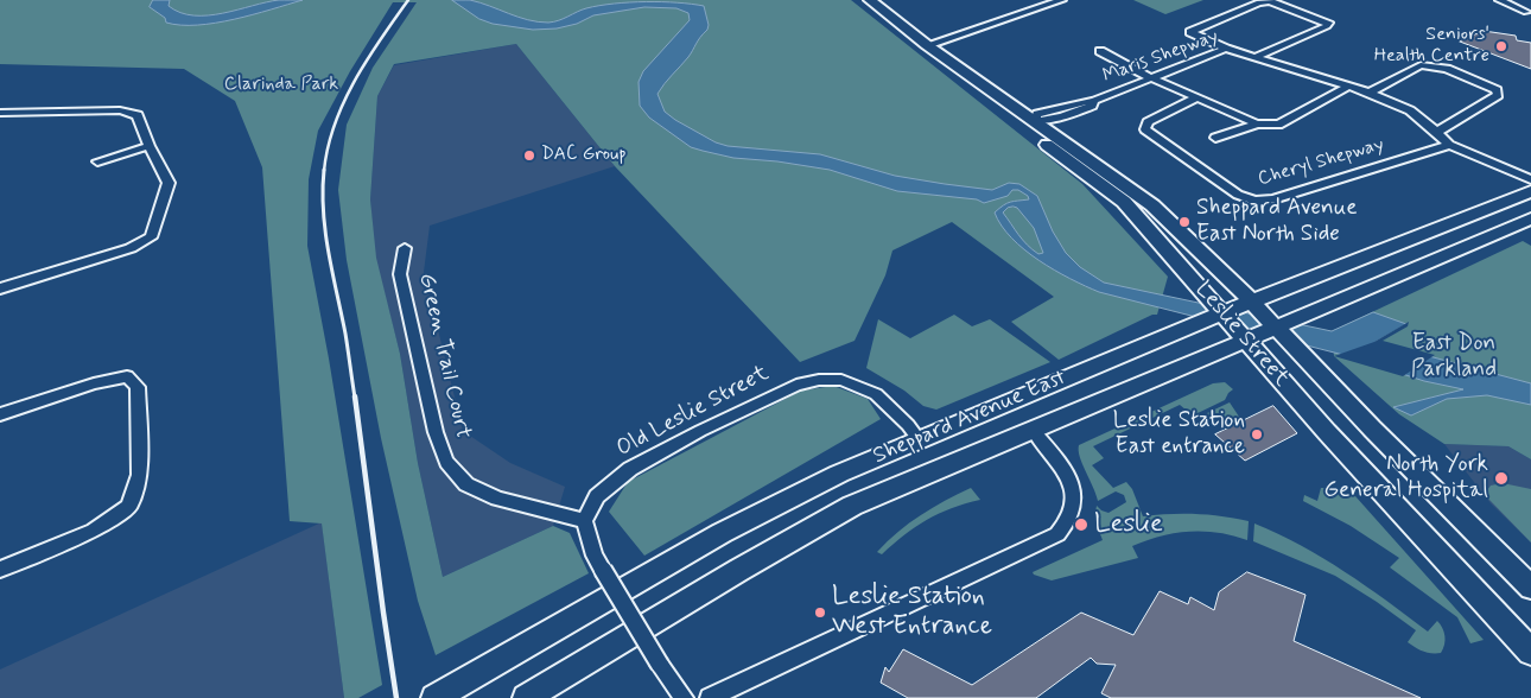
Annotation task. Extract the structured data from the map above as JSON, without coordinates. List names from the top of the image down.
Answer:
{
  "streets": {
    "main road": ["Leslie Street", "Sheppard Avenue East"],
    "street": [
      "Maris Shepway",
      "Cheryl Shepway",
      "Green Trail Court",
      "Old Leslie Street"
    ]
  },
  "crossings": [
    ["Maris Shepway", "Cheryl Shepway"],
    ["Maris Shepway", "Leslie Street"],
    ["Leslie Street", "Sheppard Avenue East"],
    ["Green Trail Court", "Old Leslie Street"],
    ["Old Leslie Street", "Sheppard Avenue East"]
  ],
  "parks": ["Clarinda Park", "East Don Parkland"],
  "places": [
    "Seniors' Health Centre",
    "DAC Group",
    "Sheppard Avenue East North Side",
    "Leslie Station East entrance",
    "North York General Hospital",
    "Leslie",
    "Leslie Station West Entrance"
  ]
}
